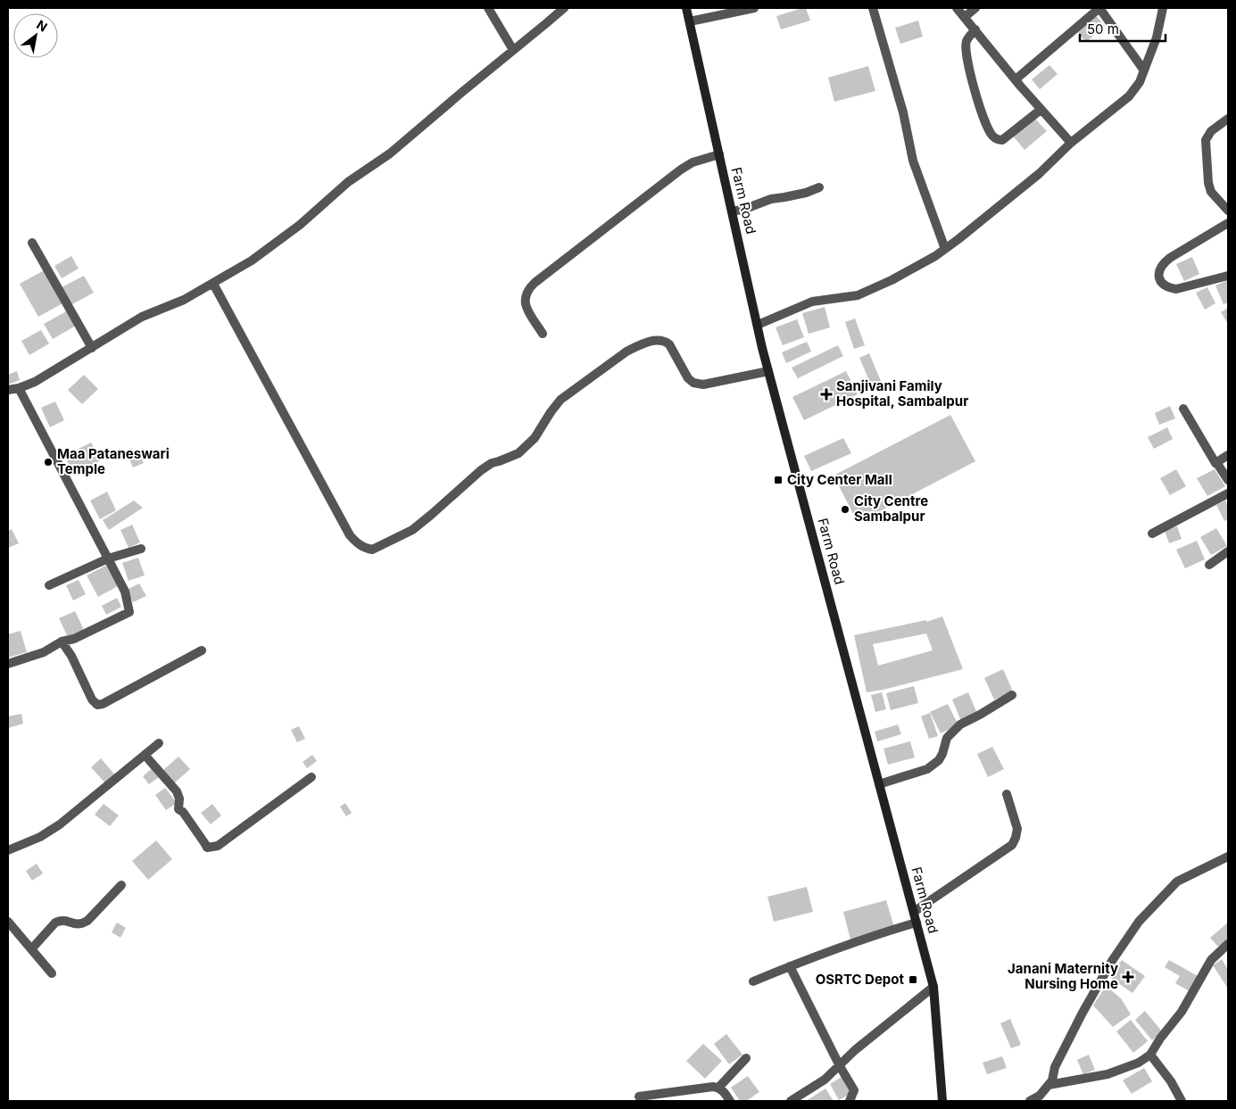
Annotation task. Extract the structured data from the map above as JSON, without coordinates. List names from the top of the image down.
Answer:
{
  "streets": {
    "main road": ["Farm Road"]
  },
  "places": {
    "health": ["Sanjivani Family Hospital, Sambalpur", "Janani Maternity Nursing Home"],
    "other": ["Maa Pataneswari Temple", "City Centre Sambalpur"],
    "transit": ["City Center Mall", "OSRTC Depot"]
  },
  "scale_bar": "50 m",
  "north": "top right"
}
